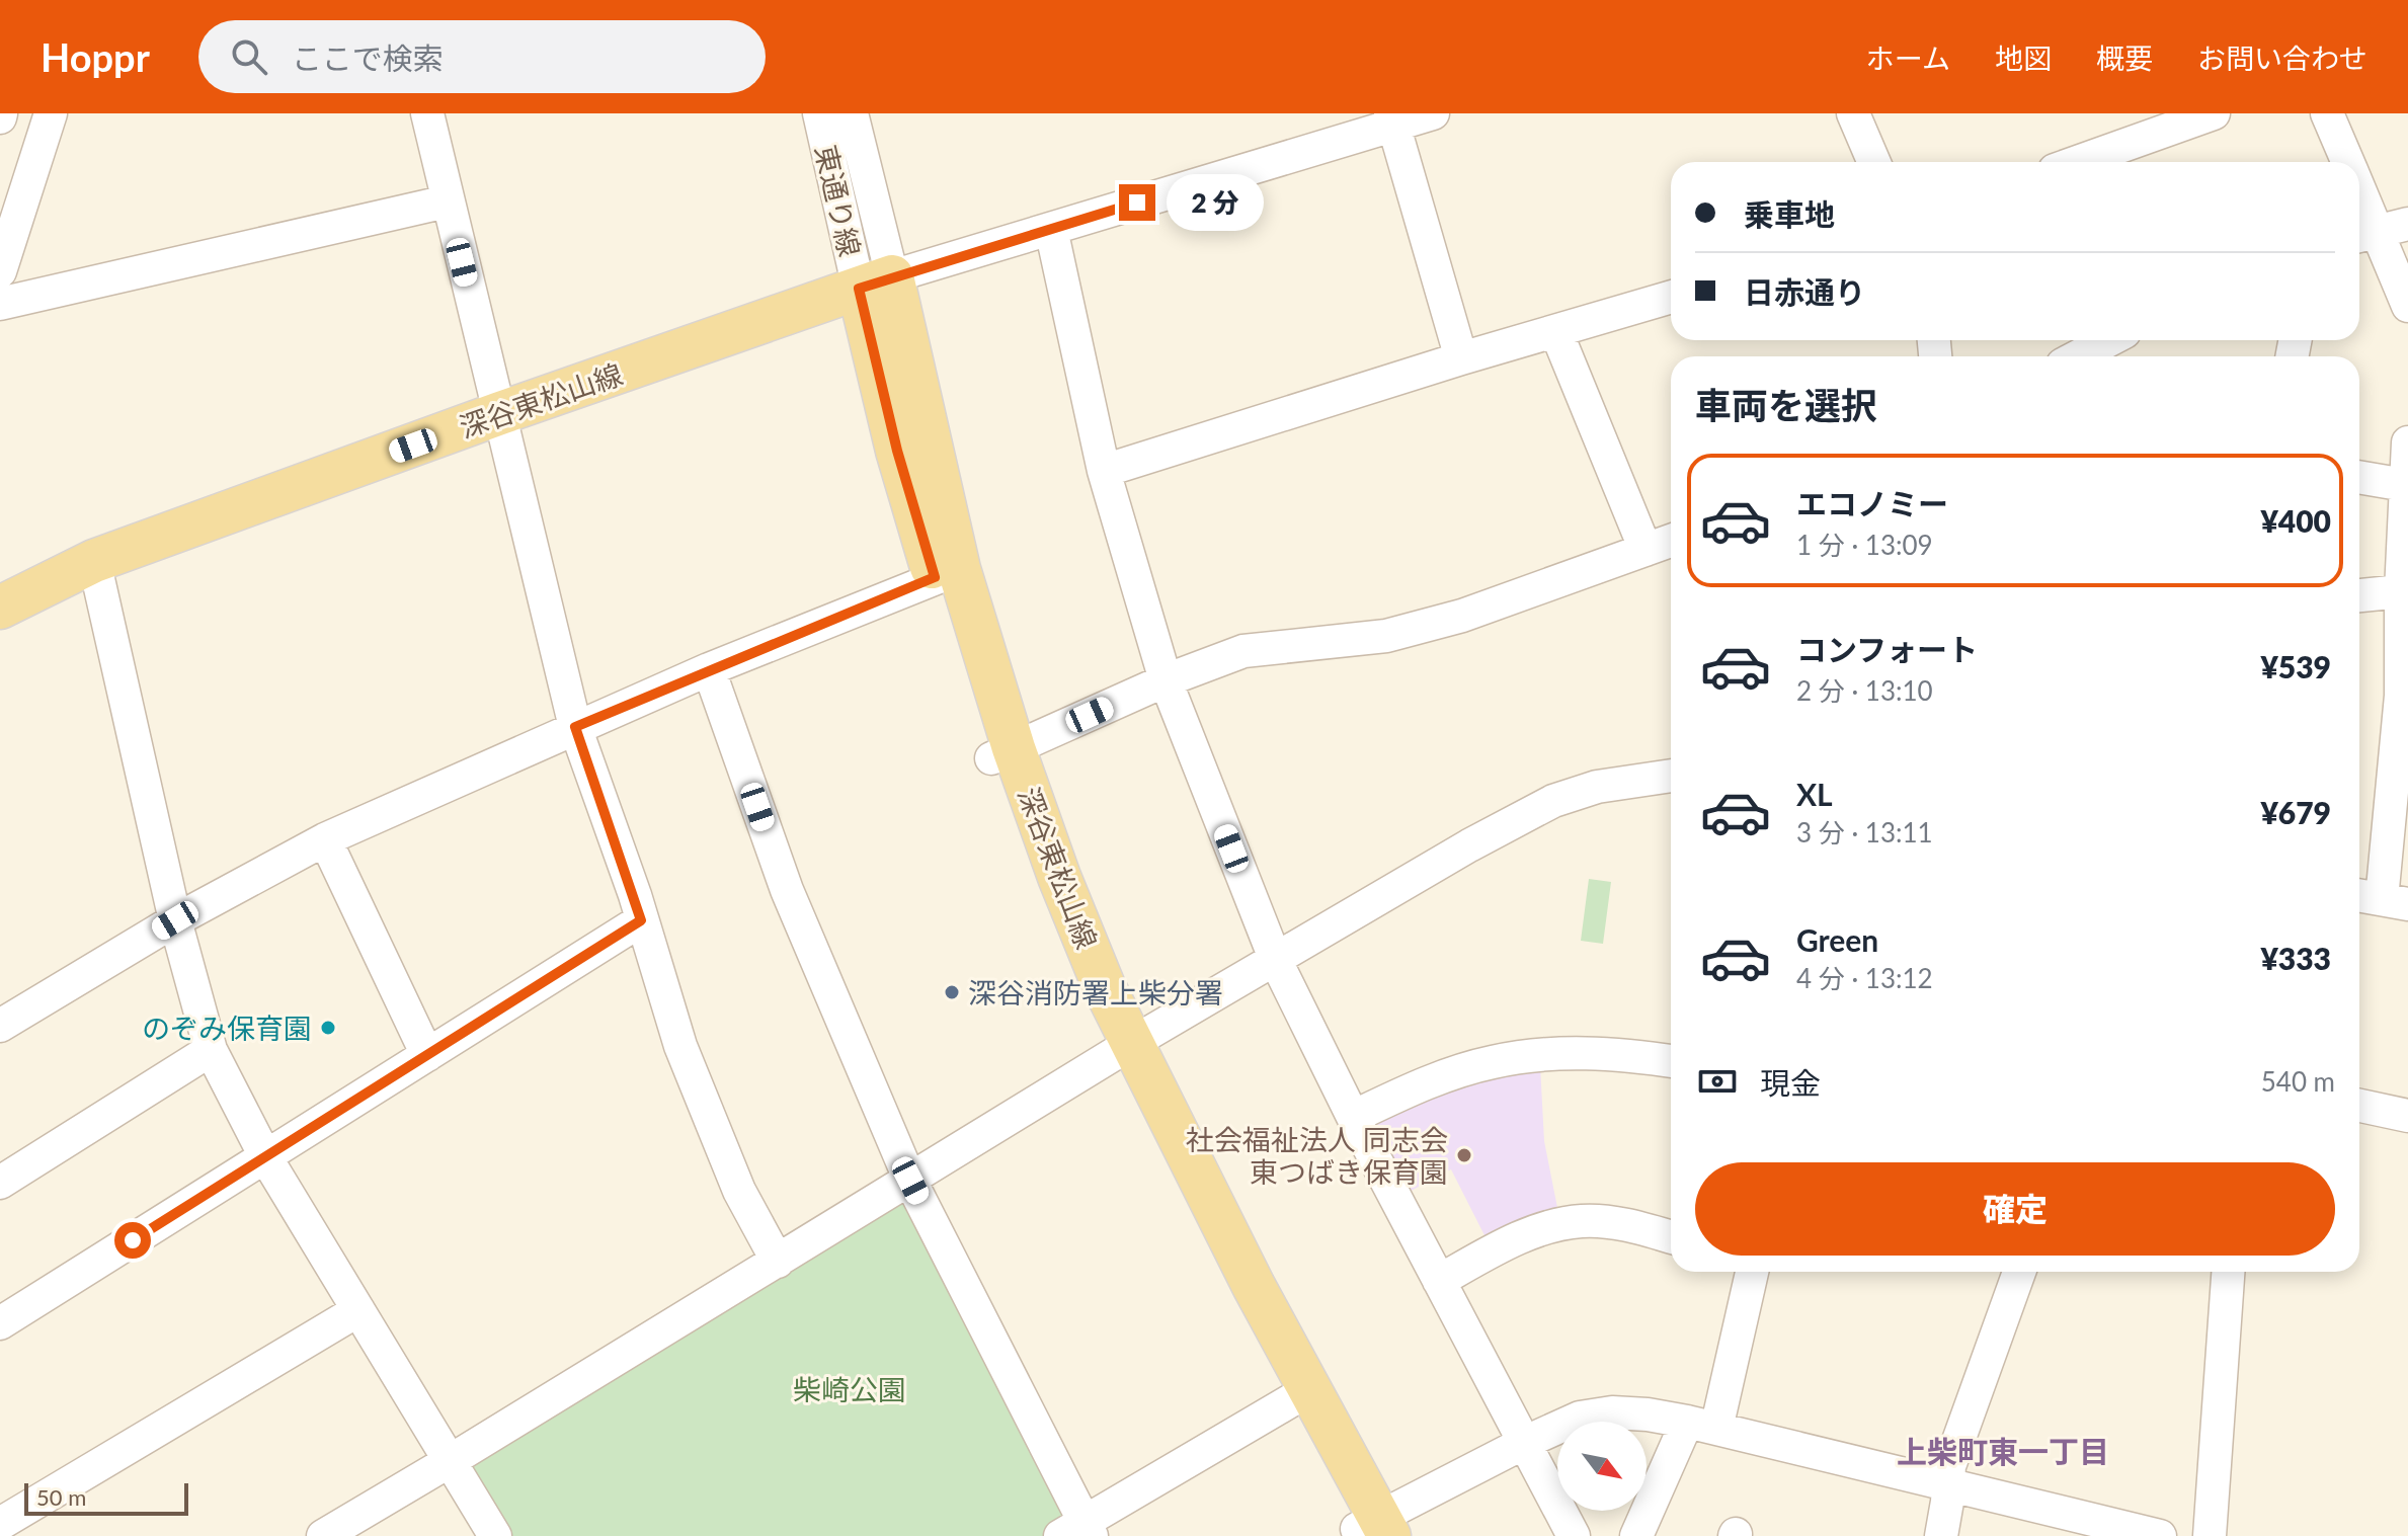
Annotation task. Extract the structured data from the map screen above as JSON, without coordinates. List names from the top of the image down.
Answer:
{
  "streets": {
    "main road": ["深谷東松山線"],
    "street": ["東通り線"]
  },
  "crossings": [
    ["東通り線", "深谷東松山線"]
  ],
  "districts": ["上柴町東一丁目"],
  "parks": ["柴崎公園"],
  "places": ["深谷消防署上柴分署", "のぞみ保育園", "社会福祉法人 同志会 東つばき保育園"],
  "scale_bar": "50 m",
  "north": "bottom right",
  "page": {
    "header": "Hoppr",
    "search": "ここで検索",
    "nav": [
      "ホーム",
      "地図",
      "概要",
      "お問い合わせ"
    ],
    "banner": ["乗車地", "日赤通り"],
    "bubble": "2 分",
    "heading": "車両を選択",
    "list": [
      {
        "name": "エコノミー",
        "note": "1 分 · 13:09",
        "value": "¥400"
      },
      {
        "name": "コンフォート",
        "note": "2 分 · 13:10",
        "value": "¥539"
      },
      {
        "name": "XL",
        "note": "3 分 · 13:11",
        "value": "¥679"
      },
      {
        "name": "Green",
        "note": "4 分 · 13:12",
        "value": "¥333"
      }
    ],
    "pay": ["現金", "540 m"],
    "buttons": "確定",
    "scale": "50 m"
  }
}
